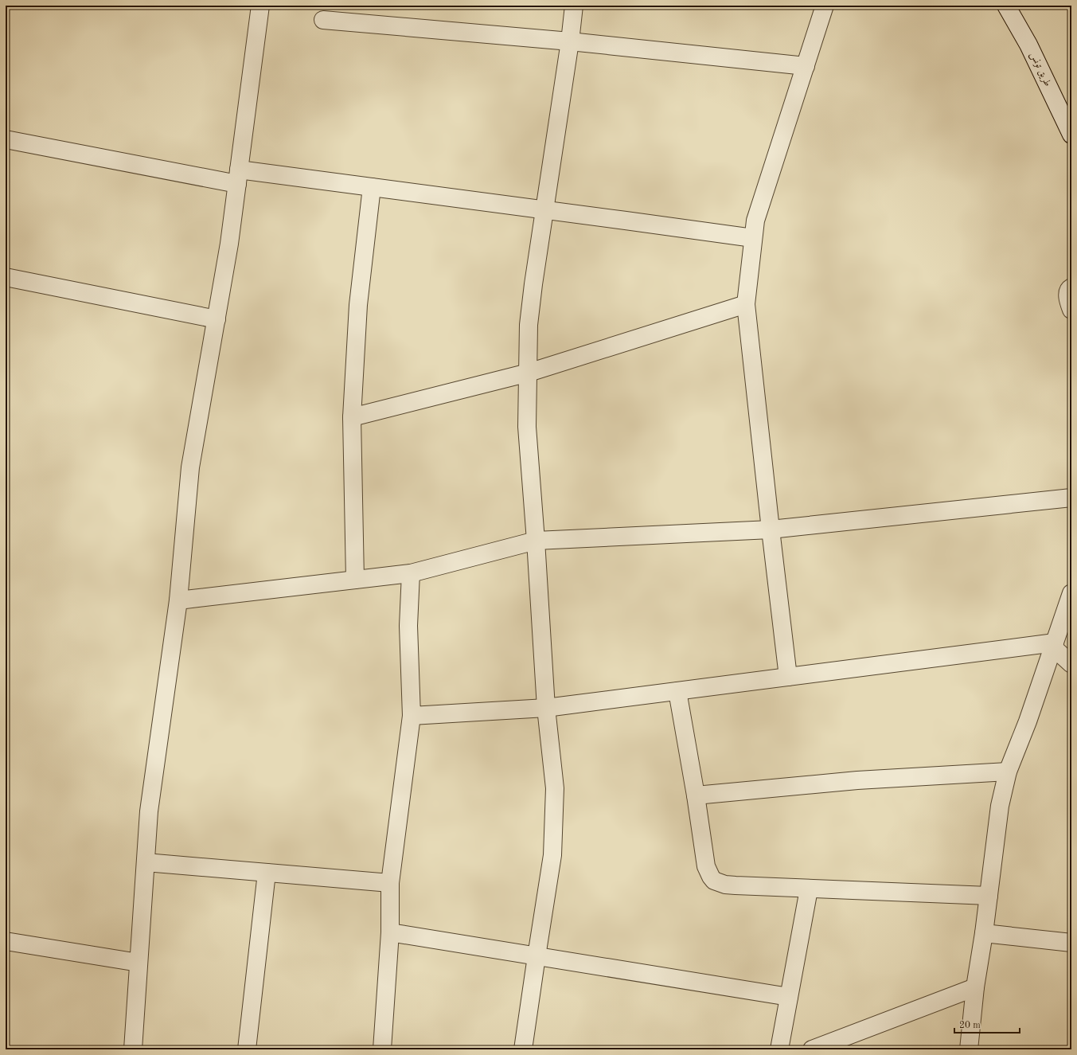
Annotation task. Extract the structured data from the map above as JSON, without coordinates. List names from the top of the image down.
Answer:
{
  "streets": {
    "street": ["طريق تونس"]
  },
  "scale_bar": "20 m"
}
